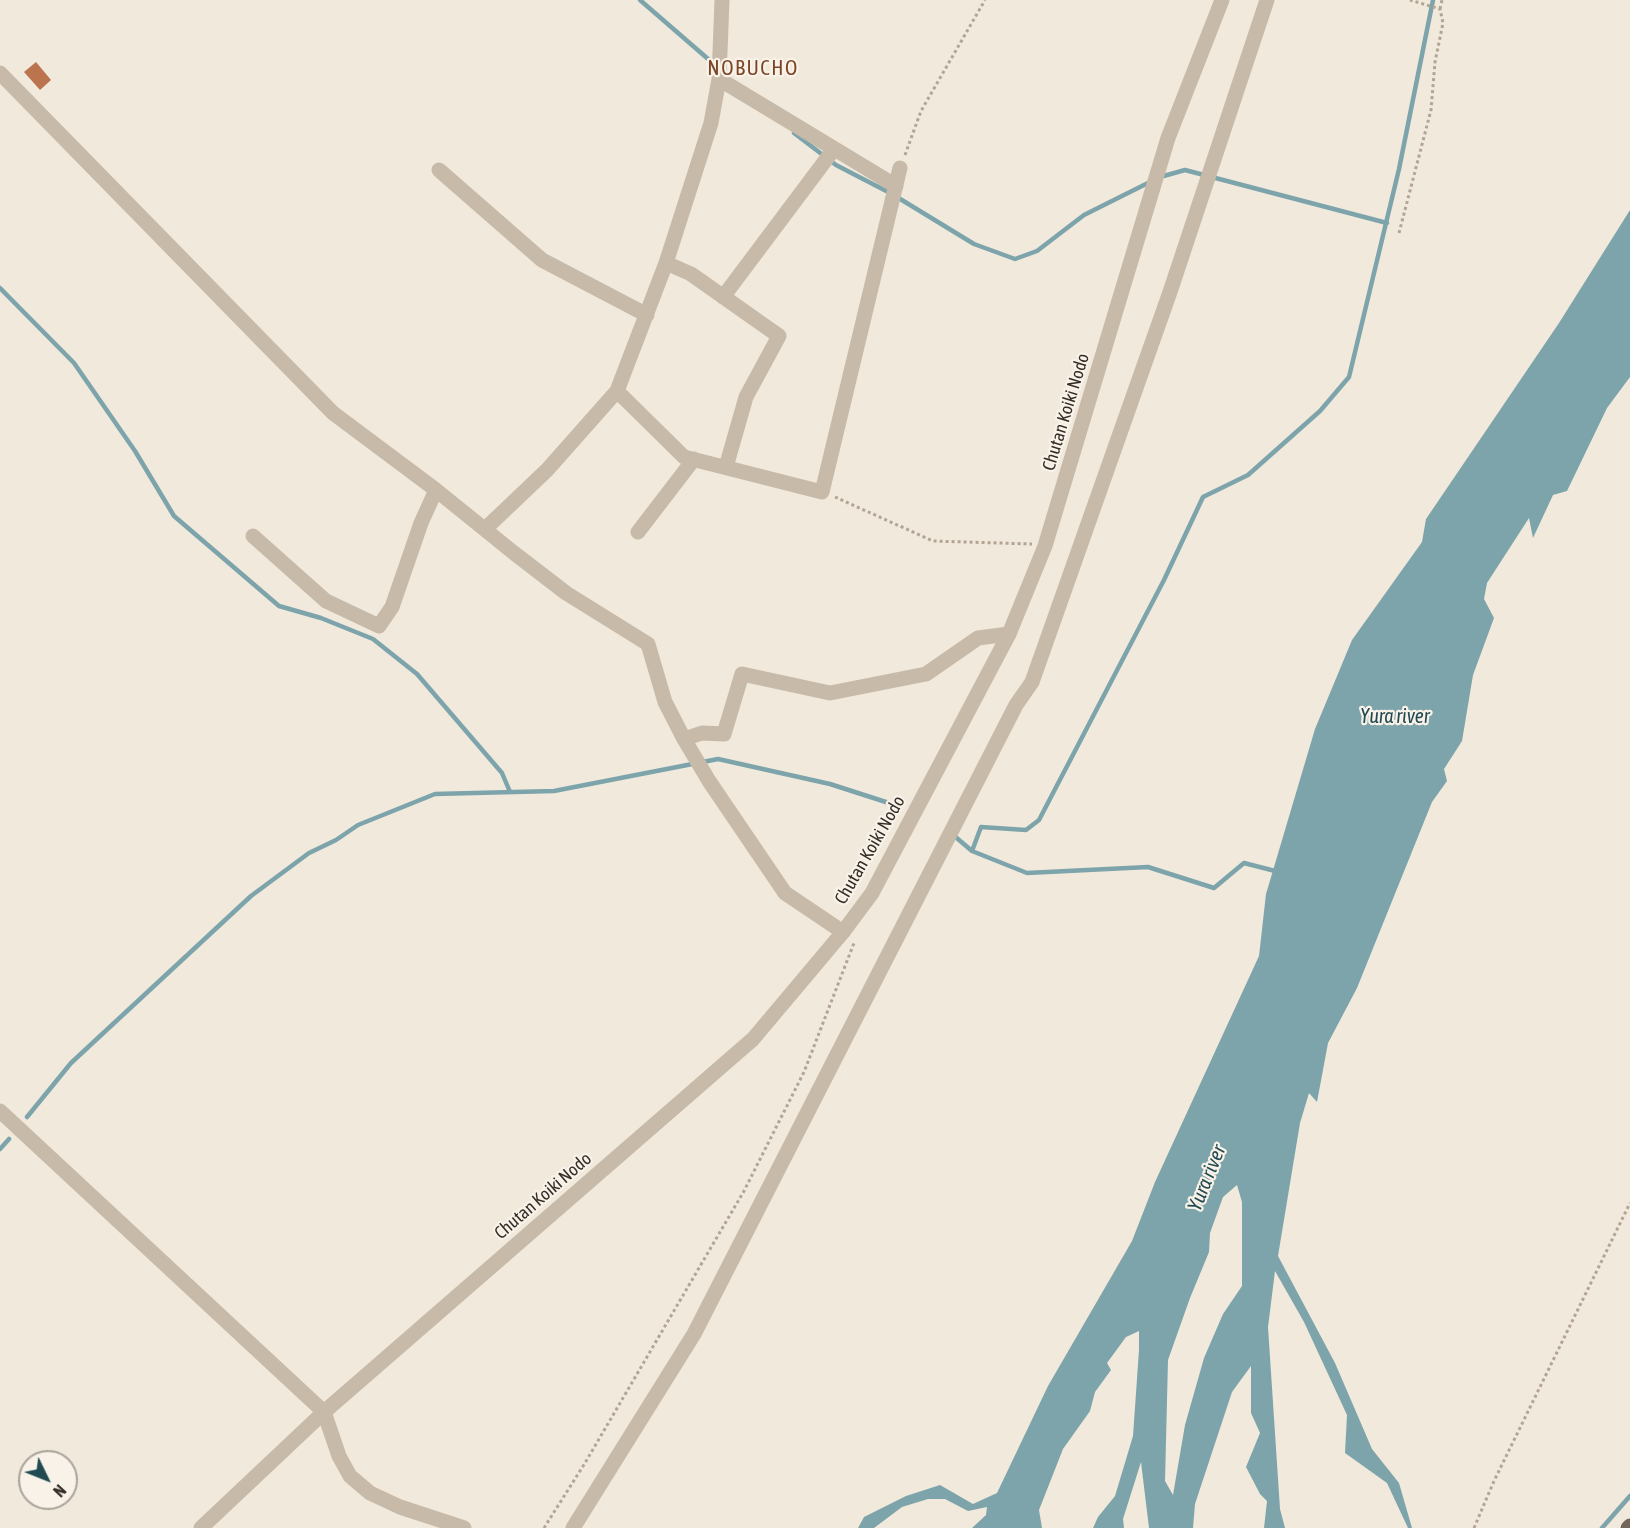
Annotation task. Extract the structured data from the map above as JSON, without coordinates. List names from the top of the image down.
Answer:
{
  "streets": {
    "street": ["Chutan Koiki Nodo"]
  },
  "districts": ["NOBUCHO"],
  "water": ["Yura river"],
  "north": "bottom right"
}
